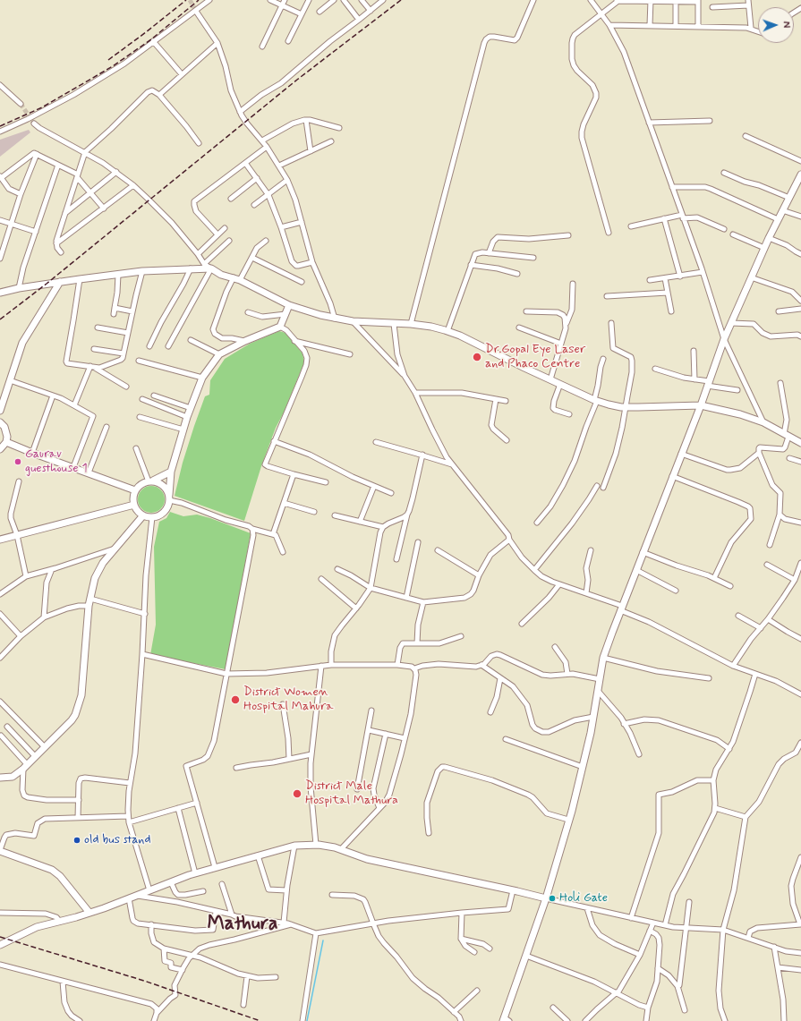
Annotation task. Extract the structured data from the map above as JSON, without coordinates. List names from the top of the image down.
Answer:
{
  "districts": ["Mathura"],
  "places": [
    "Dr.Gopal Eye Laser and Phaco Centre",
    "Gaurav guesthouse 1",
    "District Women Hospital Mahura",
    "District Male Hospital Mathura",
    "old bus stand",
    "Holi Gate"
  ],
  "north": "right"
}
